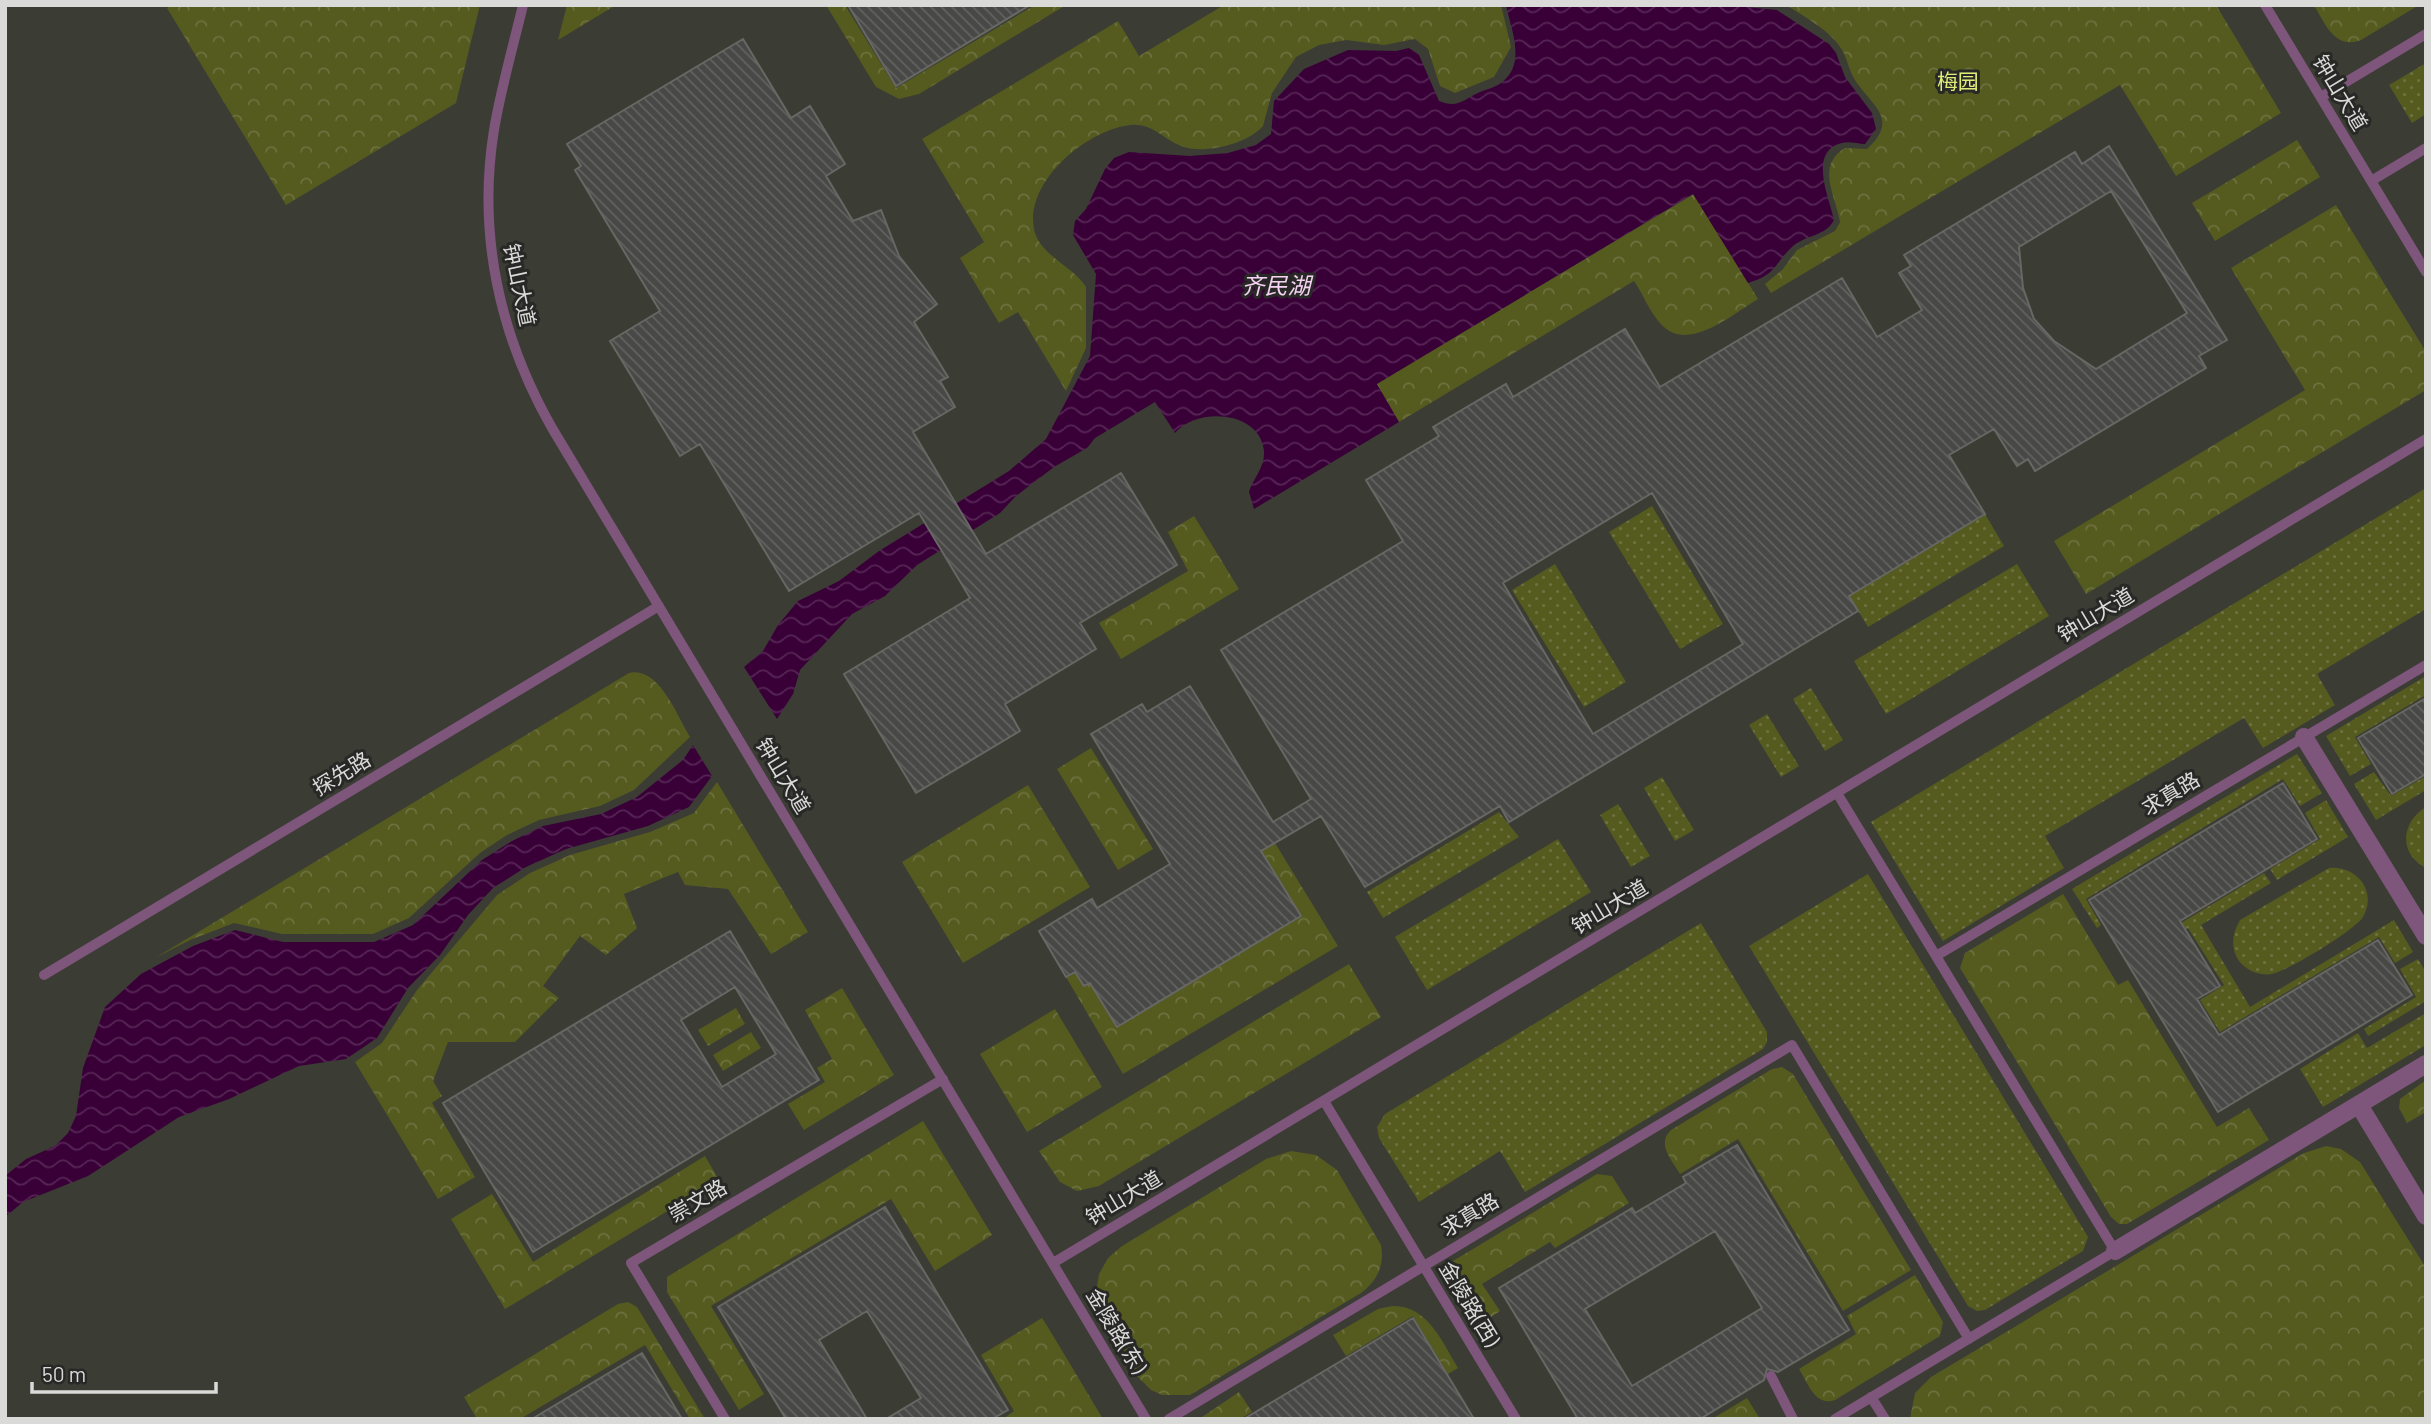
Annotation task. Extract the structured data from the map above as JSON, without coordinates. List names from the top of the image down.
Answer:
{
  "streets": {
    "lane": [
      "钟山大道",
      "探先路",
      "求真路",
      "崇文路",
      "金陵路(西)",
      "金陵路(东)"
    ]
  },
  "crossings": [
    ["钟山大道", "探先路"],
    ["钟山大道", "崇文路"],
    ["钟山大道", "金陵路(西)"],
    ["钟山大道", "金陵路(东)"],
    ["求真路", "金陵路(西)"]
  ],
  "water": ["齐民湖"],
  "parks": ["梅园"],
  "scale_bar": "50 m"
}
